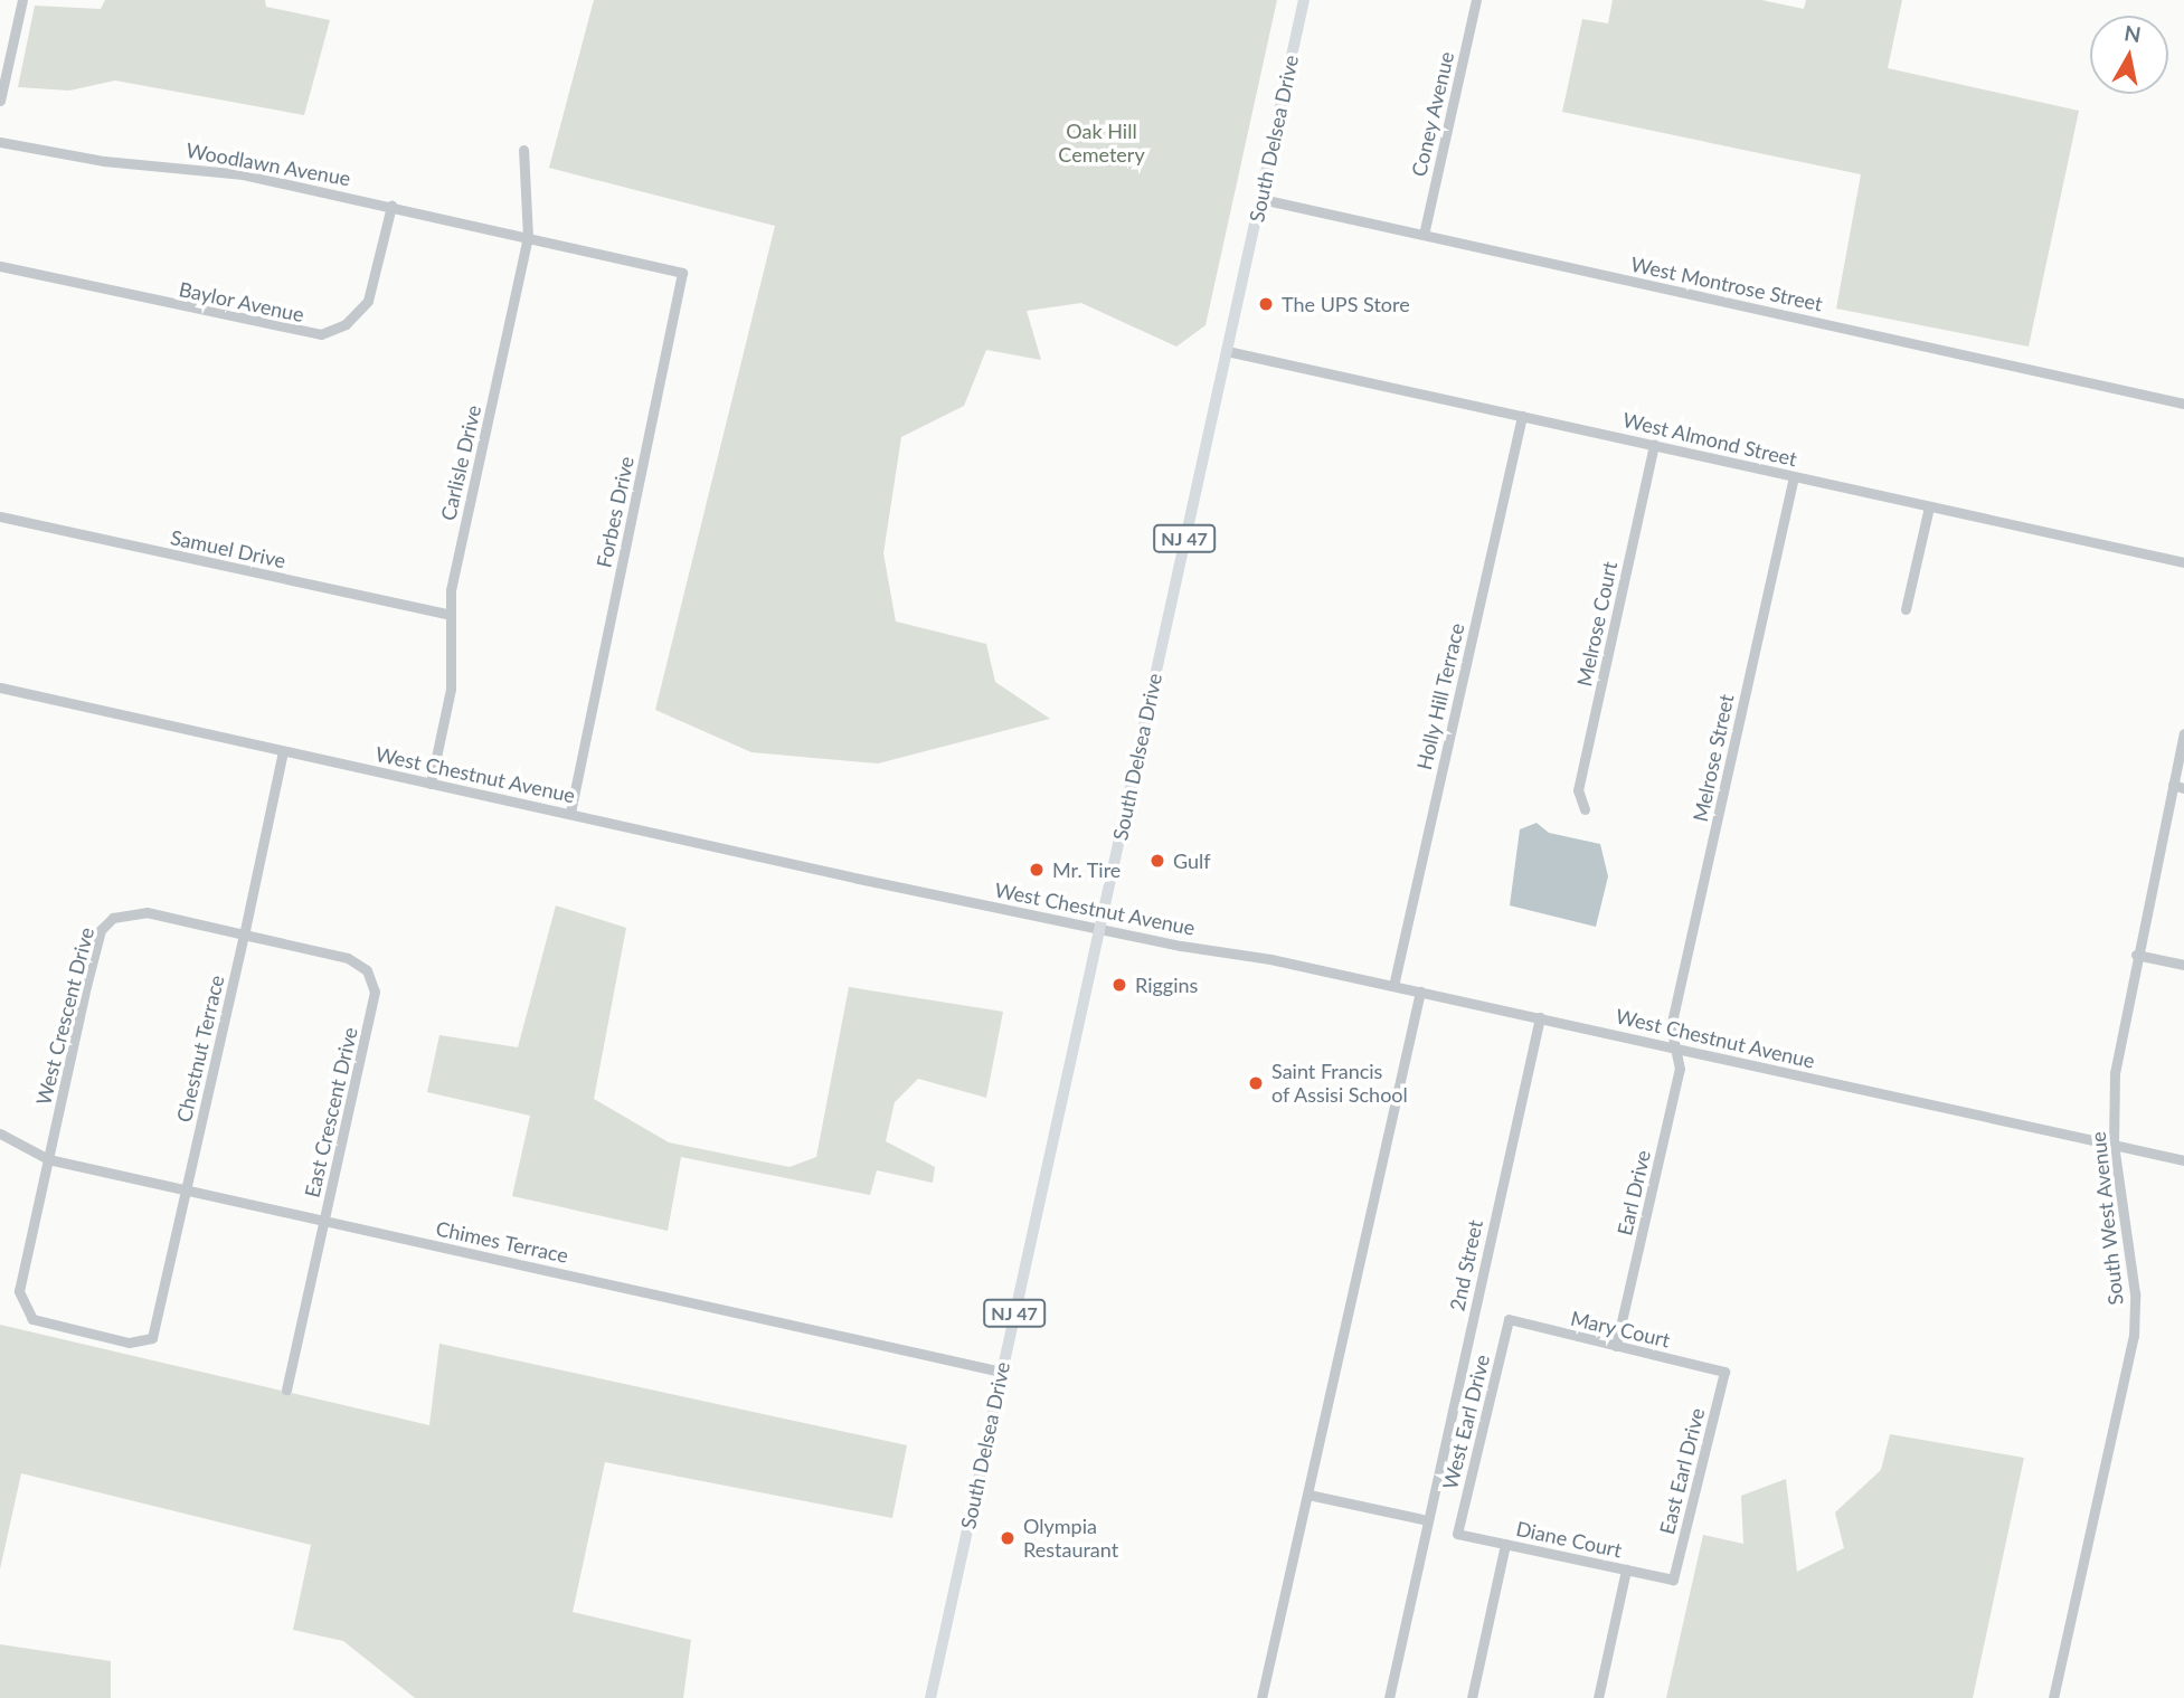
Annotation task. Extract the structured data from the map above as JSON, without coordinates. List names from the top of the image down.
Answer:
{
  "streets": {
    "main road": ["South Delsea Drive", "NJ 47"],
    "street": [
      "Coney Avenue",
      "Woodlawn Avenue",
      "West Montrose Street",
      "Baylor Avenue",
      "West Almond Street",
      "Carlisle Drive",
      "Forbes Drive",
      "Samuel Drive",
      "Melrose Court",
      "Holly Hill Terrace",
      "Melrose Street",
      "West Chestnut Avenue",
      "West Crescent Drive",
      "Chestnut Terrace",
      "East Crescent Drive",
      "Earl Drive",
      "South West Avenue",
      "Chimes Terrace",
      "2nd Street",
      "Mary Court",
      "West Earl Drive",
      "East Earl Drive",
      "Diane Court"
    ]
  },
  "crossings": [
    ["Coney Avenue", "West Montrose Street"],
    ["South Delsea Drive", "West Montrose Street"],
    ["South Delsea Drive", "West Almond Street"],
    ["South Delsea Drive", "West Chestnut Avenue"],
    ["South Delsea Drive", "Chimes Terrace"],
    ["Woodlawn Avenue", "Baylor Avenue"],
    ["Woodlawn Avenue", "Carlisle Drive"],
    ["Woodlawn Avenue", "Forbes Drive"],
    ["West Almond Street", "Melrose Court"],
    ["West Almond Street", "Holly Hill Terrace"],
    ["West Almond Street", "Melrose Street"],
    ["Carlisle Drive", "Samuel Drive"],
    ["Carlisle Drive", "West Chestnut Avenue"],
    ["Forbes Drive", "West Chestnut Avenue"],
    ["Holly Hill Terrace", "West Chestnut Avenue"],
    ["Melrose Street", "West Chestnut Avenue"],
    ["Melrose Street", "Earl Drive"],
    ["West Chestnut Avenue", "Chestnut Terrace"],
    ["West Chestnut Avenue", "Earl Drive"],
    ["West Chestnut Avenue", "South West Avenue"],
    ["West Chestnut Avenue", "2nd Street"],
    ["West Crescent Drive", "Chestnut Terrace"],
    ["West Crescent Drive", "East Crescent Drive"],
    ["West Crescent Drive", "Chimes Terrace"],
    ["Chestnut Terrace", "East Crescent Drive"],
    ["Chestnut Terrace", "Chimes Terrace"],
    ["East Crescent Drive", "Chimes Terrace"],
    ["Earl Drive", "Mary Court"],
    ["Mary Court", "West Earl Drive"],
    ["Mary Court", "East Earl Drive"],
    ["West Earl Drive", "Diane Court"],
    ["East Earl Drive", "Diane Court"]
  ],
  "parks": ["Oak Hill Cemetery"],
  "places": [
    "The UPS Store",
    "Gulf",
    "Mr. Tire",
    "Riggins",
    "Saint Francis of Assisi School",
    "Olympia Restaurant"
  ],
  "north": "top"
}
